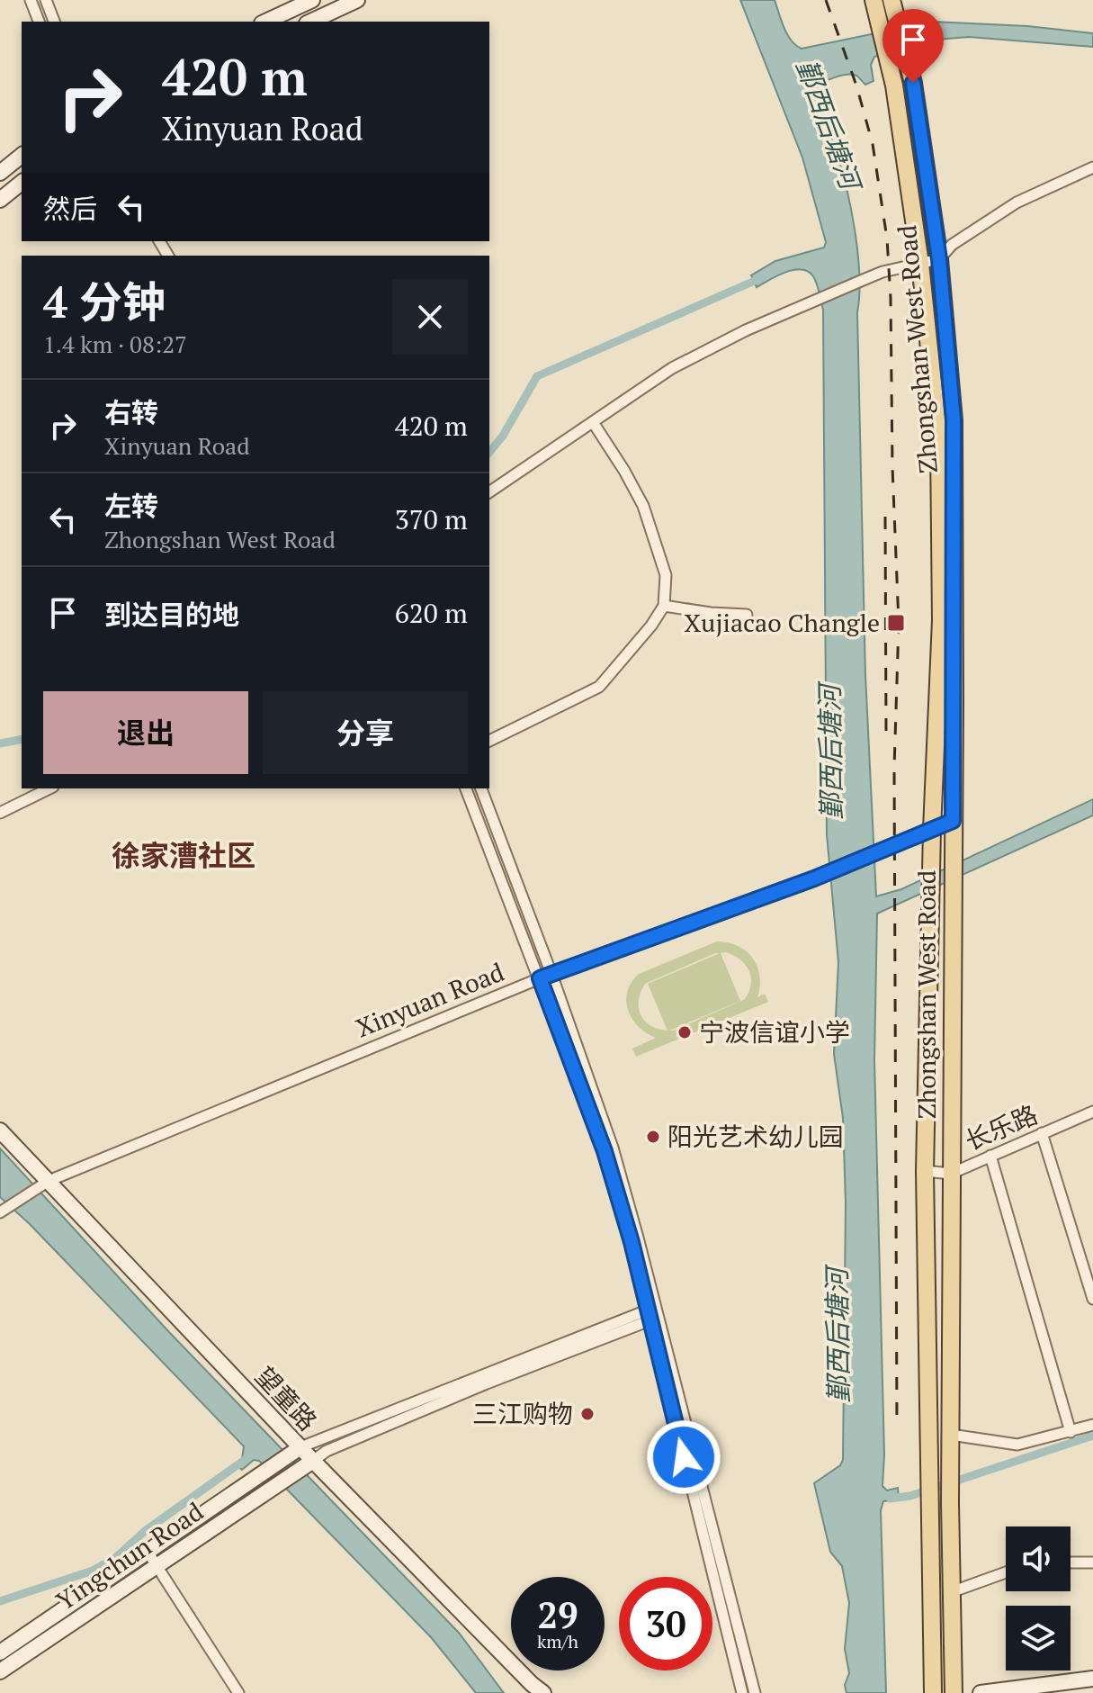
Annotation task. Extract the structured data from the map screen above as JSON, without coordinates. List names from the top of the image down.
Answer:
{
  "streets": {
    "main road": ["Zhongshan West Road", "望童路", "Yingchun Road"],
    "street": ["Xinyuan Road", "长乐路"]
  },
  "crossings": [
    ["Zhongshan West Road", "Xinyuan Road"],
    ["Zhongshan West Road", "长乐路"],
    ["Xinyuan Road", "望童路"],
    ["望童路", "Yingchun Road"]
  ],
  "districts": ["徐家漕社区"],
  "water": ["鄞西后塘河"],
  "places": {
    "transit": ["Xujiacao Changle"],
    "other": ["宁波信谊小学", "阳光艺术幼儿园", "三江购物"]
  },
  "page": {
    "turn": ["420 m", "Xinyuan Road"],
    "then": "然后",
    "heading": ["4 分钟", "1.4 km · 08:27"],
    "list": [
      {
        "name": "右转",
        "note": "Xinyuan Road",
        "value": "420 m"
      },
      {
        "name": "左转",
        "note": "Zhongshan West Road",
        "value": "370 m"
      },
      {
        "name": "到达目的地",
        "value": "620 m"
      }
    ],
    "buttons": ["退出", "分享"],
    "speed": "29 km/h",
    "limit": "30"
  }
}
